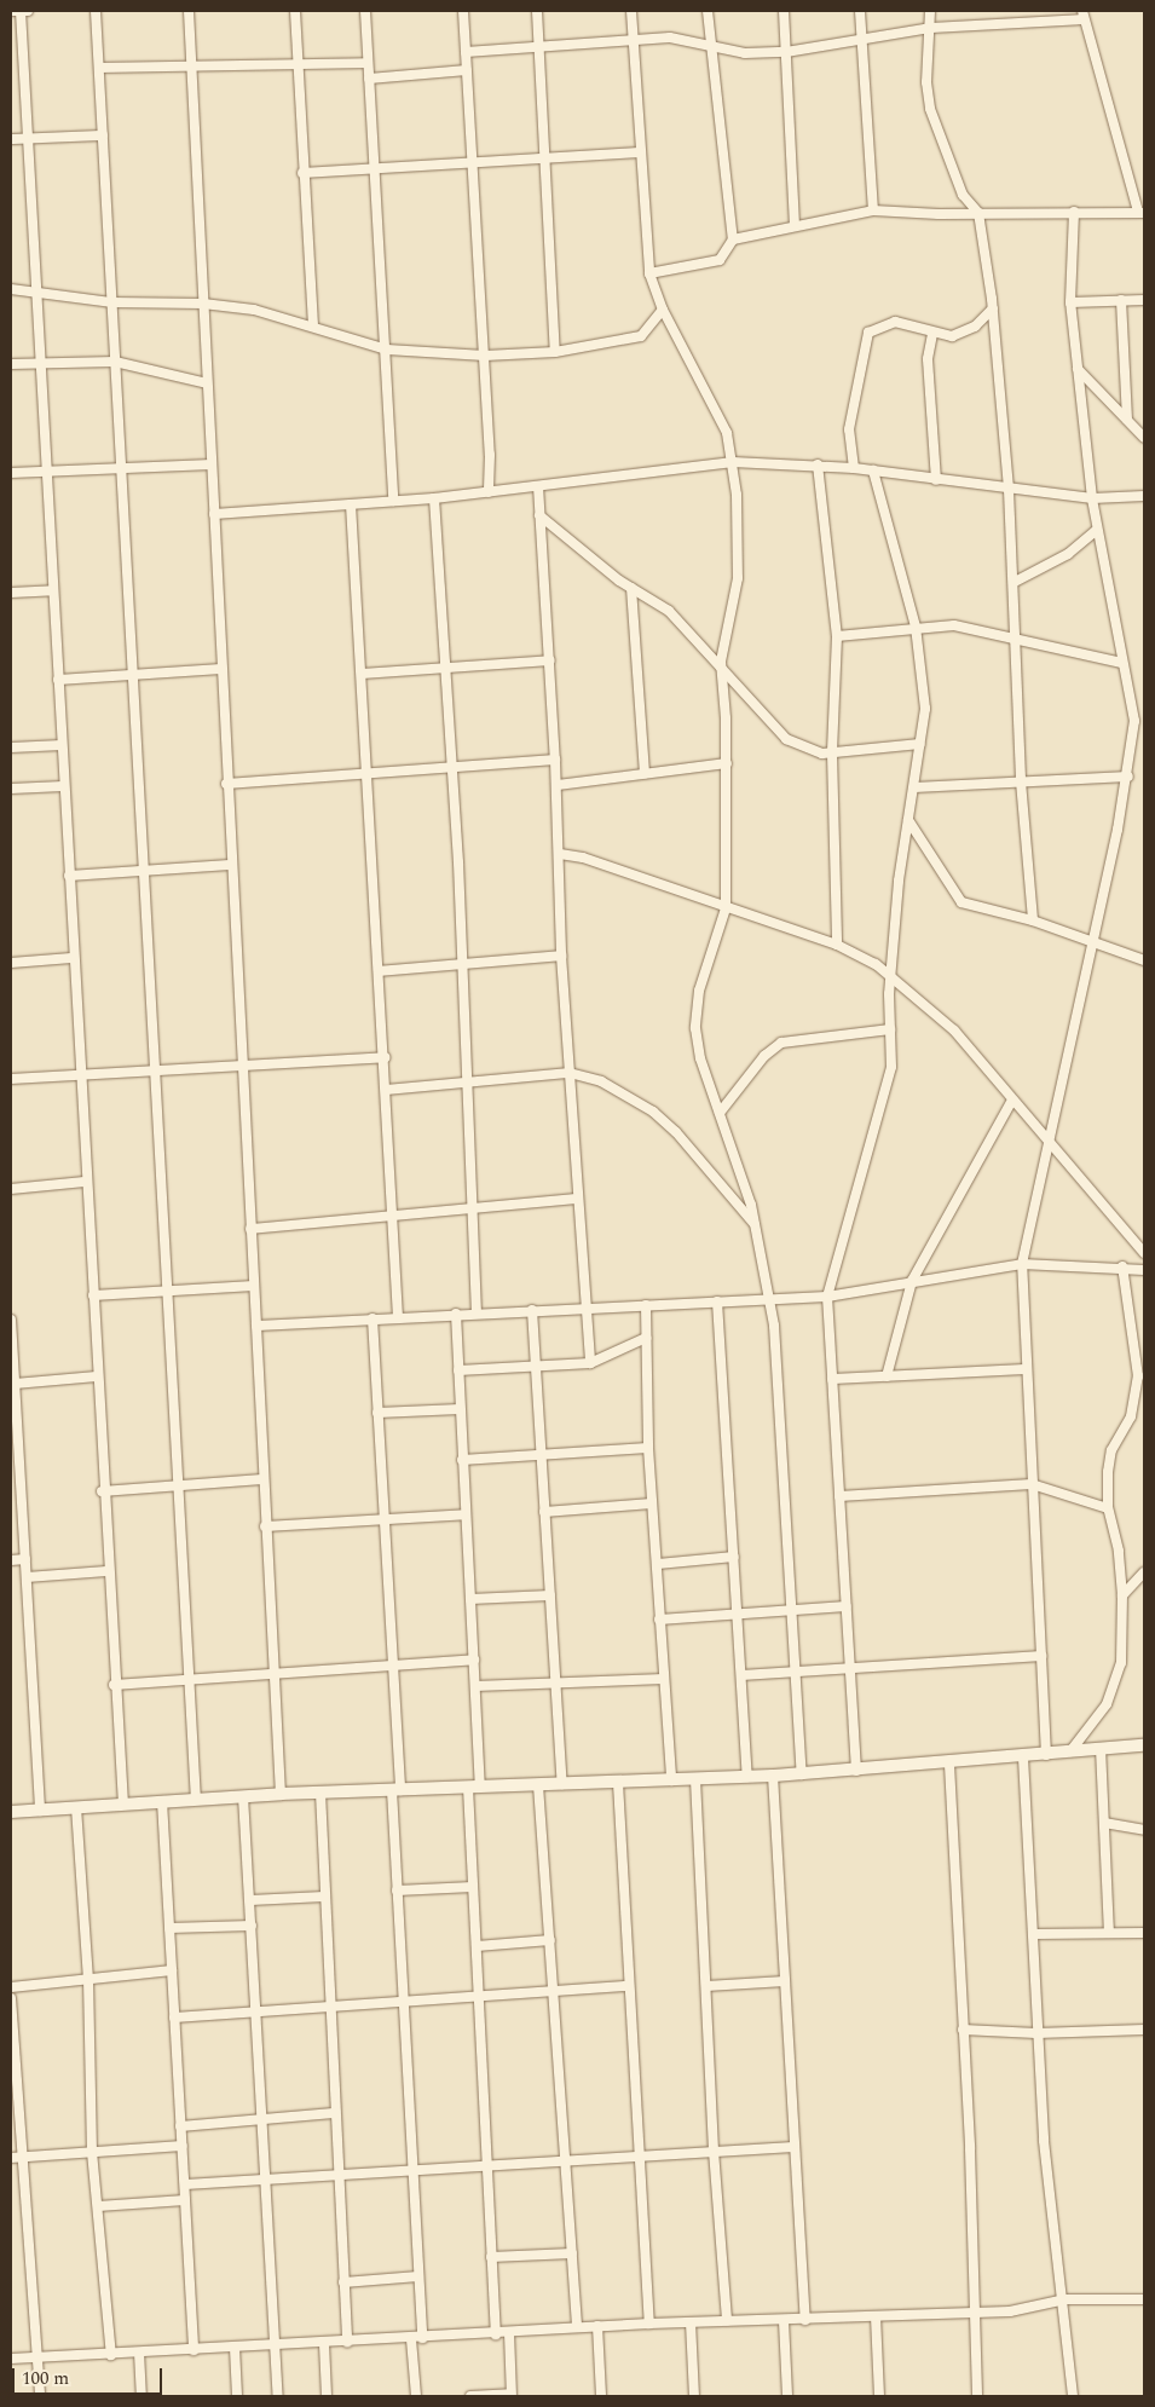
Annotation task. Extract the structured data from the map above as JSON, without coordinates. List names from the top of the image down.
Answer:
{
  "scale_bar": "100 m"
}
